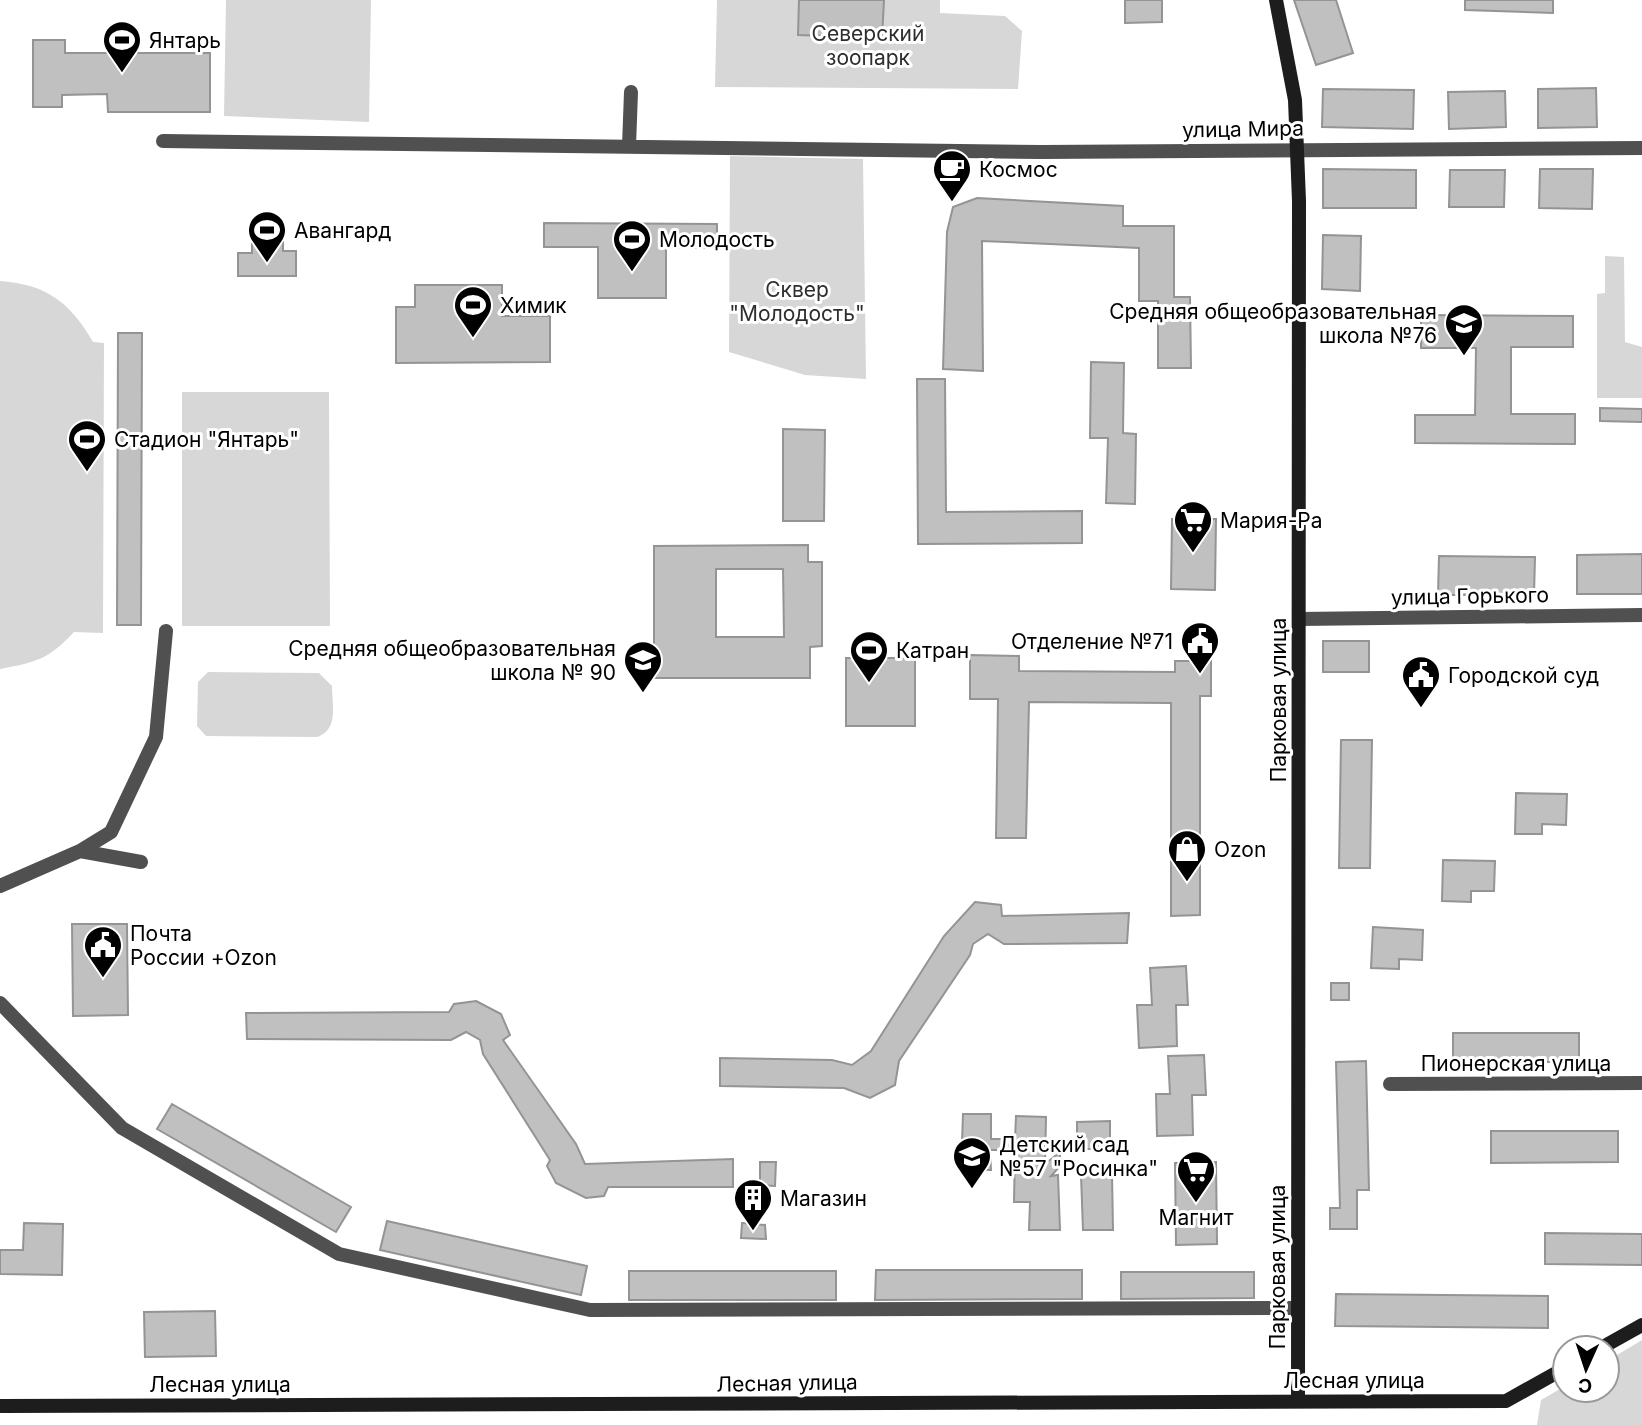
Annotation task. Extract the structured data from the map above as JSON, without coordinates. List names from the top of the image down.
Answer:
{
  "streets": {
    "main road": ["Парковая улица", "Лесная улица"],
    "street": ["улица Мира", "улица Горького", "Пионерская улица"]
  },
  "crossings": [
    ["улица Мира", "Парковая улица"],
    ["улица Горького", "Парковая улица"],
    ["Парковая улица", "Лесная улица"]
  ],
  "parks": ["Северский зоопарк", "Сквер \"Молодость\""],
  "places": {
    "sports": [
      "Янтарь",
      "Авангард",
      "Молодость",
      "Химик",
      "Стадион \"Янтарь\"",
      "Катран"
    ],
    "cafe": ["Космос"],
    "school or university": ["Средняя общеобразовательная школа №76", "Средняя общеобразовательная школа № 90", "Детский сад №57 \"Росинка\""],
    "supermarket": ["Мария-Ра", "Магнит"],
    "public building": ["Отделение №71", "Городской суд", "Почта России +Ozon"],
    "shop": ["Ozon"],
    "building": ["Магазин"]
  },
  "north": "bottom"
}
